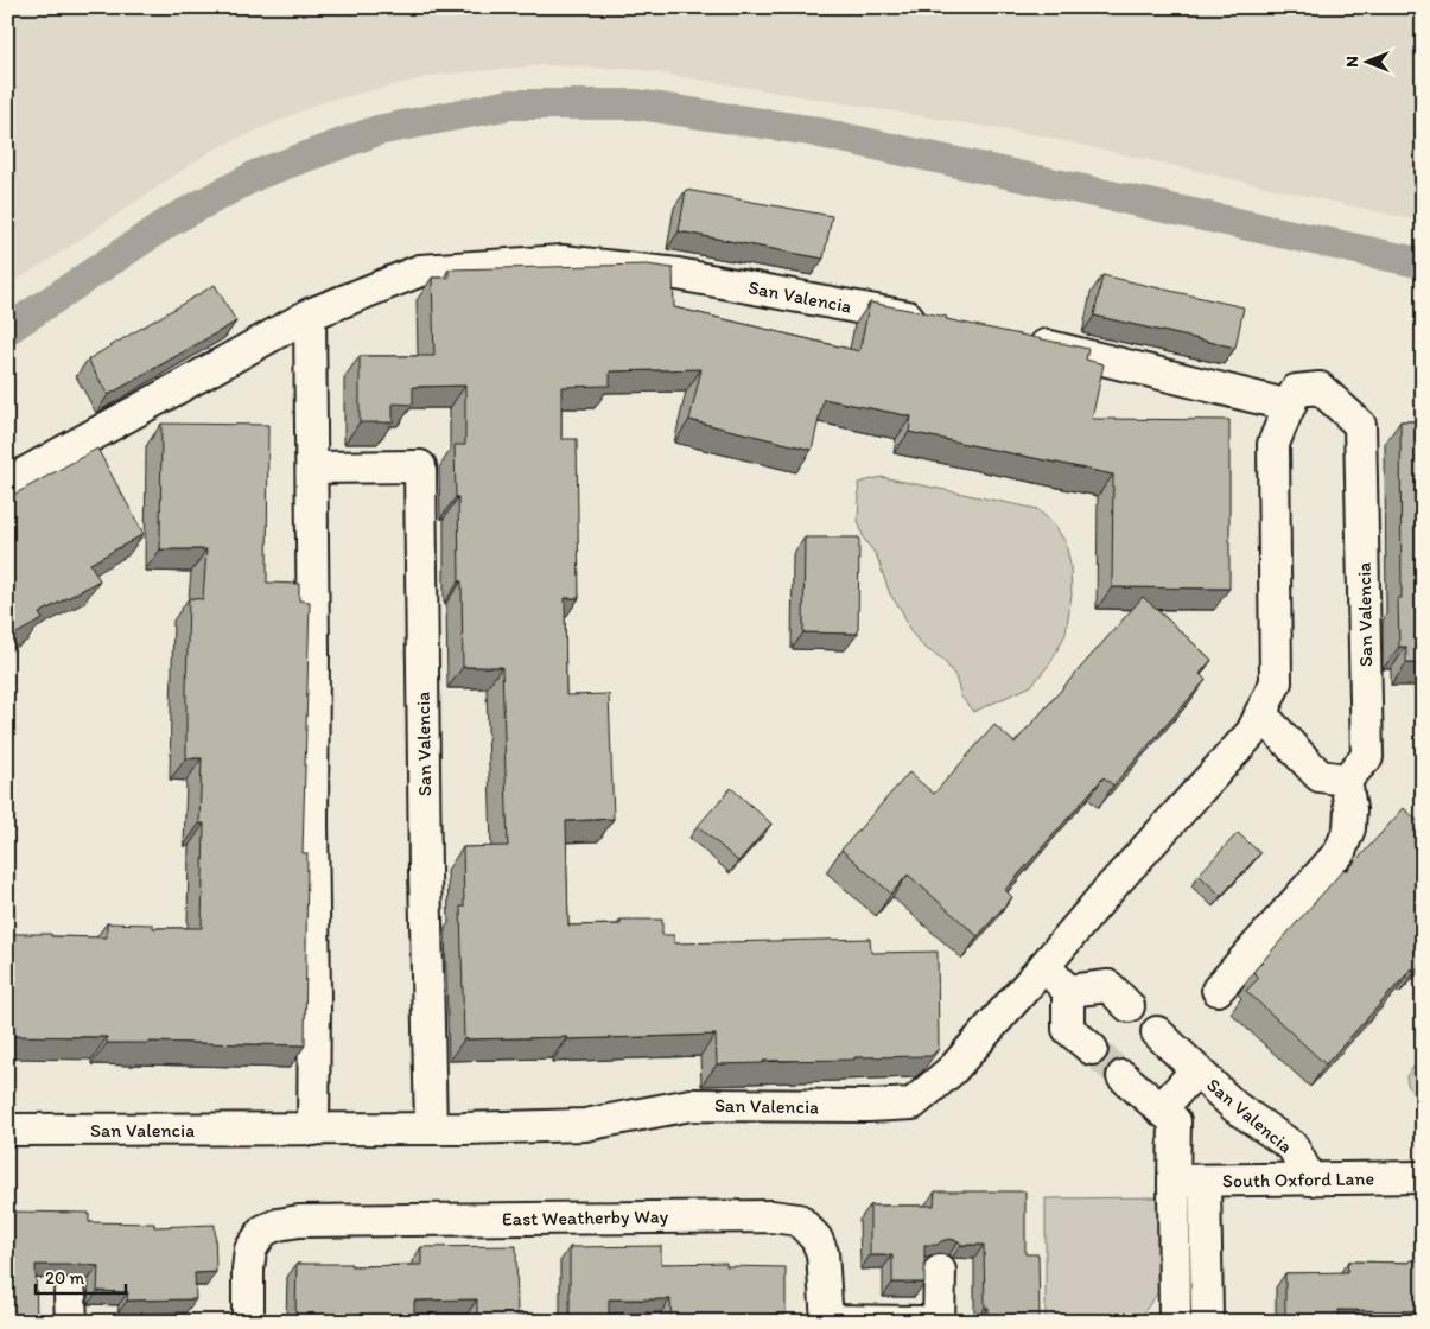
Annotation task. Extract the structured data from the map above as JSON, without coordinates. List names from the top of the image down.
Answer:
{
  "streets": {
    "street": ["San Valencia", "South Oxford Lane", "East Weatherby Way"]
  },
  "crossings": [
    ["San Valencia", "South Oxford Lane"]
  ],
  "scale_bar": "20 m",
  "north": "left"
}
